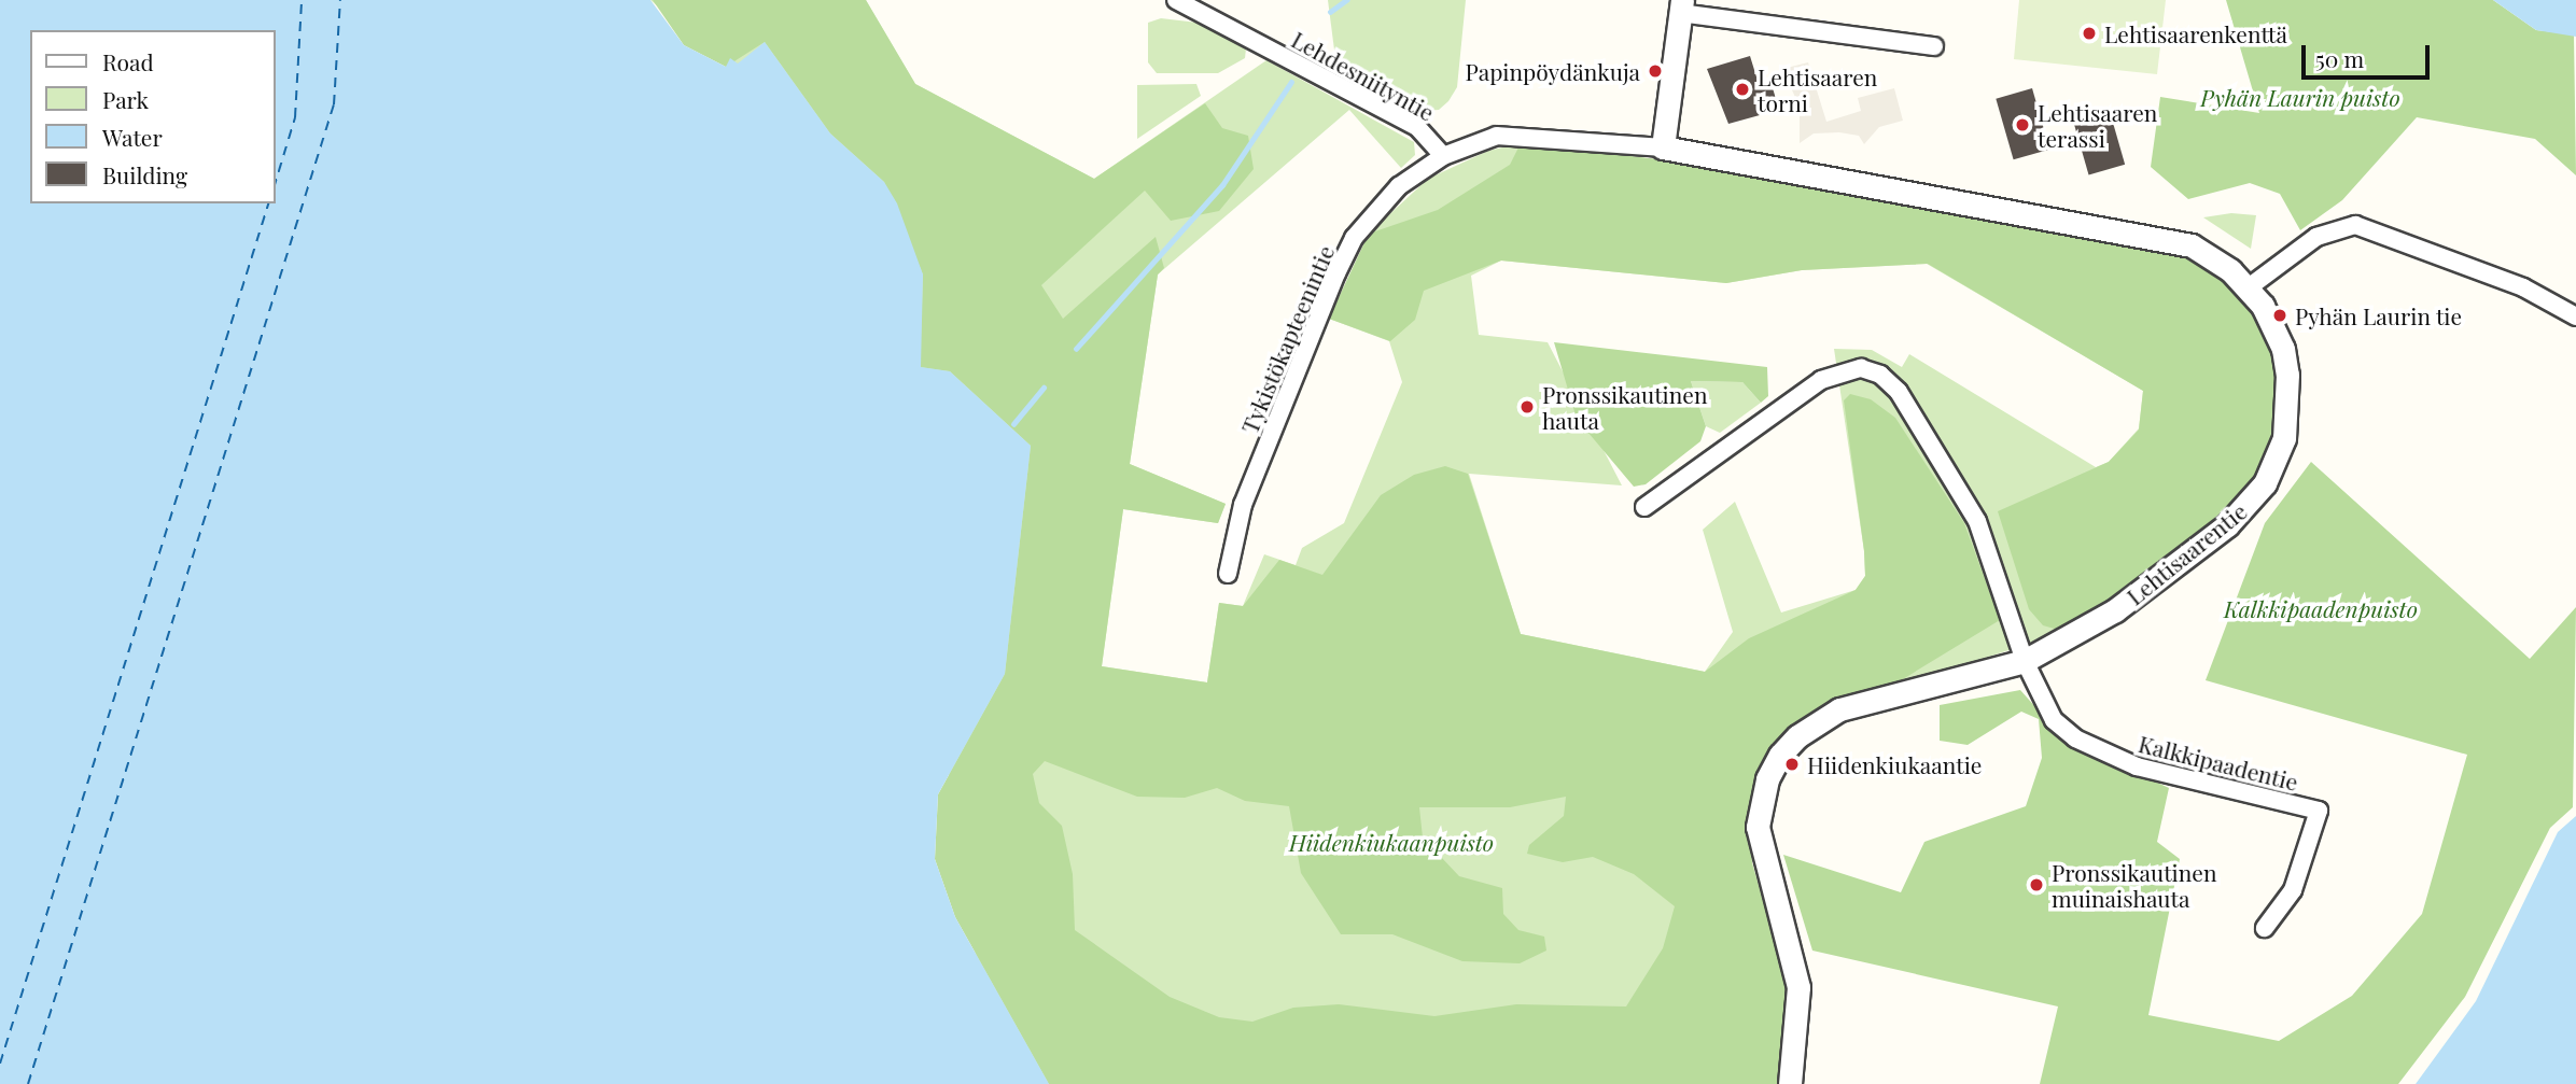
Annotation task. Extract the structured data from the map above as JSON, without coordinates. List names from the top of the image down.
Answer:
{
  "streets": {
    "street": [
      "Lehdesniityntie",
      "Tykistökapteenintie",
      "Lehtisaarentie",
      "Kalkkipaadentie"
    ]
  },
  "crossings": [
    ["Lehdesniityntie", "Tykistökapteenintie"],
    ["Lehtisaarentie", "Kalkkipaadentie"]
  ],
  "parks": ["Pyhän Laurin puisto", "Kalkkipaadenpuisto", "Hiidenkiukaanpuisto"],
  "places": [
    "Lehtisaarenkenttä",
    "Papinpöydänkuja",
    "Lehtisaaren torni",
    "Lehtisaaren terassi",
    "Pyhän Laurin tie",
    "Pronssikautinen hauta",
    "Hiidenkiukaantie",
    "Pronssikautinen muinaishauta"
  ],
  "legend": [
    "Road",
    "Park",
    "Water",
    "Building"
  ],
  "scale_bar": "50 m"
}
